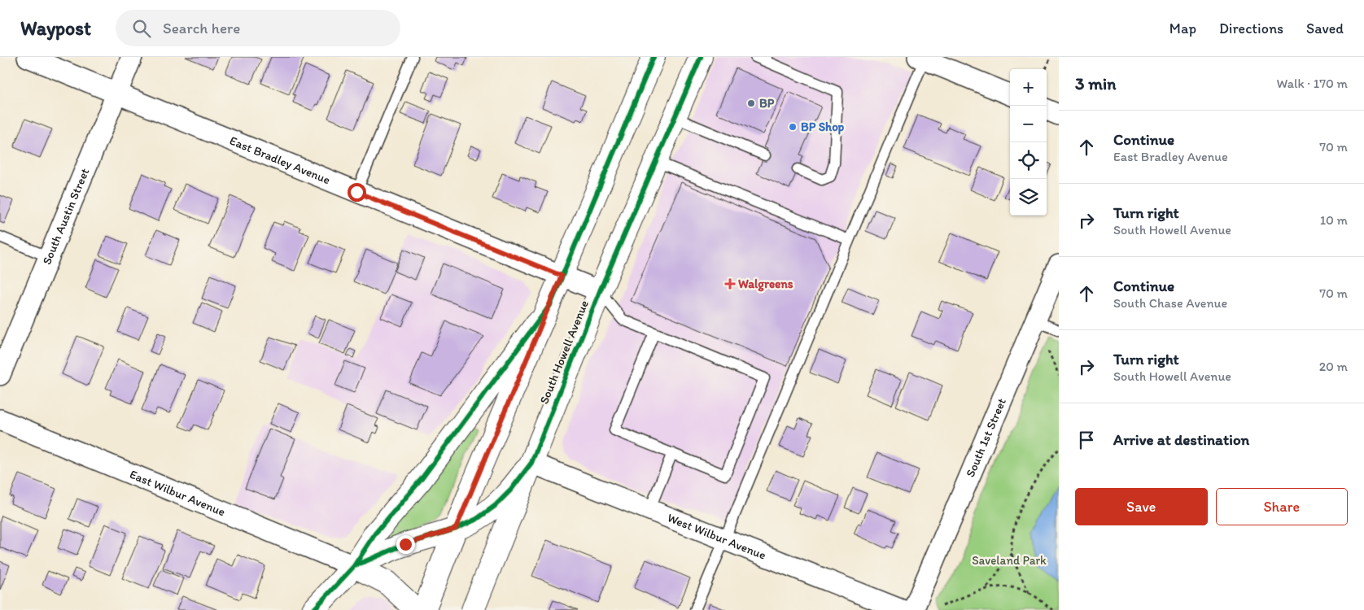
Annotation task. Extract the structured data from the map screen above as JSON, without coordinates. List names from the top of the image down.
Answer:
{
  "streets": {
    "main road": ["South Howell Avenue"],
    "street": [
      "East Bradley Avenue",
      "South Austin Street",
      "South 1st Street",
      "East Wilbur Avenue",
      "West Wilbur Avenue"
    ]
  },
  "crossings": [
    ["East Bradley Avenue", "South Austin Street"],
    ["East Bradley Avenue", "South Howell Avenue"],
    ["South Howell Avenue", "East Wilbur Avenue"],
    ["South Howell Avenue", "West Wilbur Avenue"]
  ],
  "parks": ["Saveland Park"],
  "places": {
    "other": ["BP", "BP Shop"],
    "health": ["Walgreens"]
  },
  "page": {
    "header": "Waypost",
    "search": "Search here",
    "nav": ["Map", "Directions", "Saved"],
    "heading": ["3 min", "Walk · 170 m"],
    "map_buttons": ["+", "−"],
    "list": [
      ["Continue", "East Bradley Avenue", "70 m"],
      ["Turn right", "South Howell Avenue", "10 m"],
      ["Continue", "South Chase Avenue", "70 m"],
      ["Turn right", "South Howell Avenue", "20 m"],
      "Arrive at destination"
    ],
    "buttons": ["Save", "Share"]
  }
}
